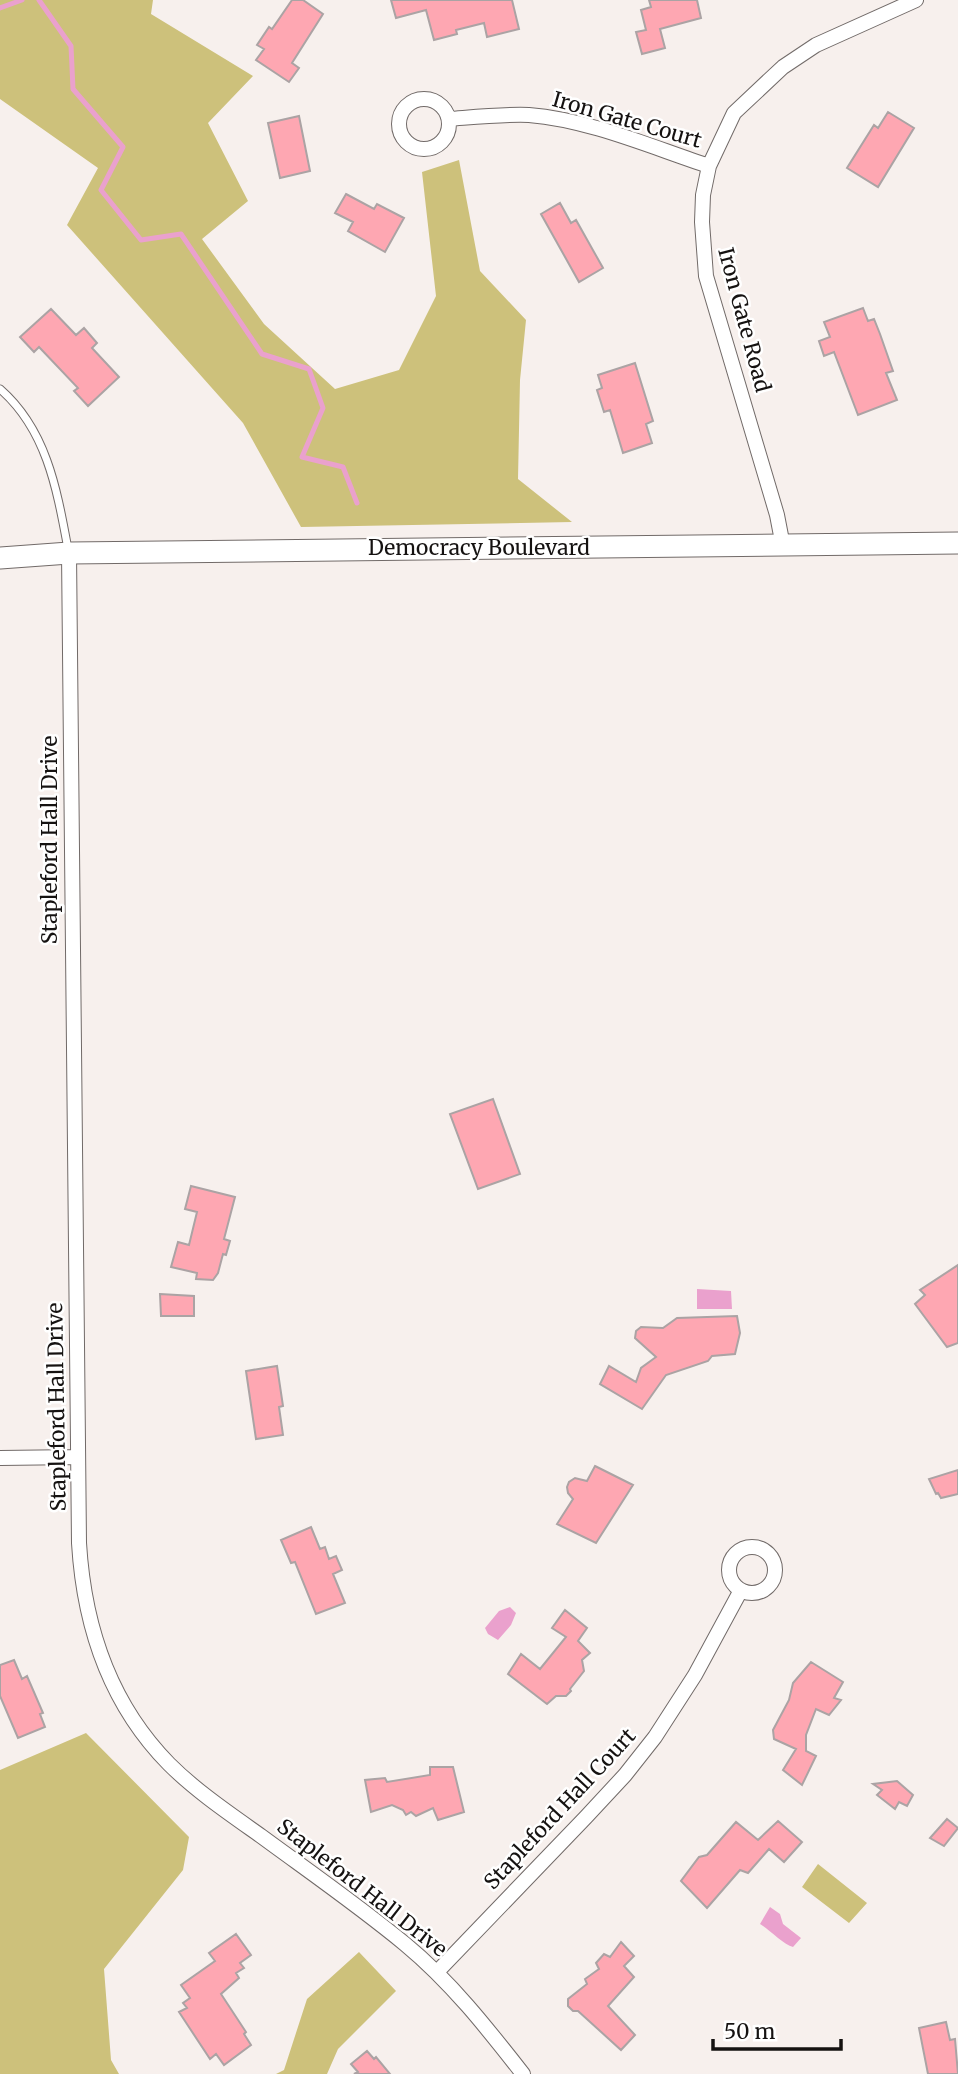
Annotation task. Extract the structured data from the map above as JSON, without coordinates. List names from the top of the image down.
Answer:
{
  "streets": {
    "main road": ["Democracy Boulevard"],
    "street": [
      "Iron Gate Court",
      "Iron Gate Road",
      "Stapleford Hall Drive",
      "Stapleford Hall Court"
    ]
  },
  "crossings": [
    ["Iron Gate Court", "Iron Gate Road"],
    ["Iron Gate Road", "Democracy Boulevard"],
    ["Democracy Boulevard", "Stapleford Hall Drive"],
    ["Stapleford Hall Drive", "Stapleford Hall Court"]
  ],
  "scale_bar": "50 m"
}
